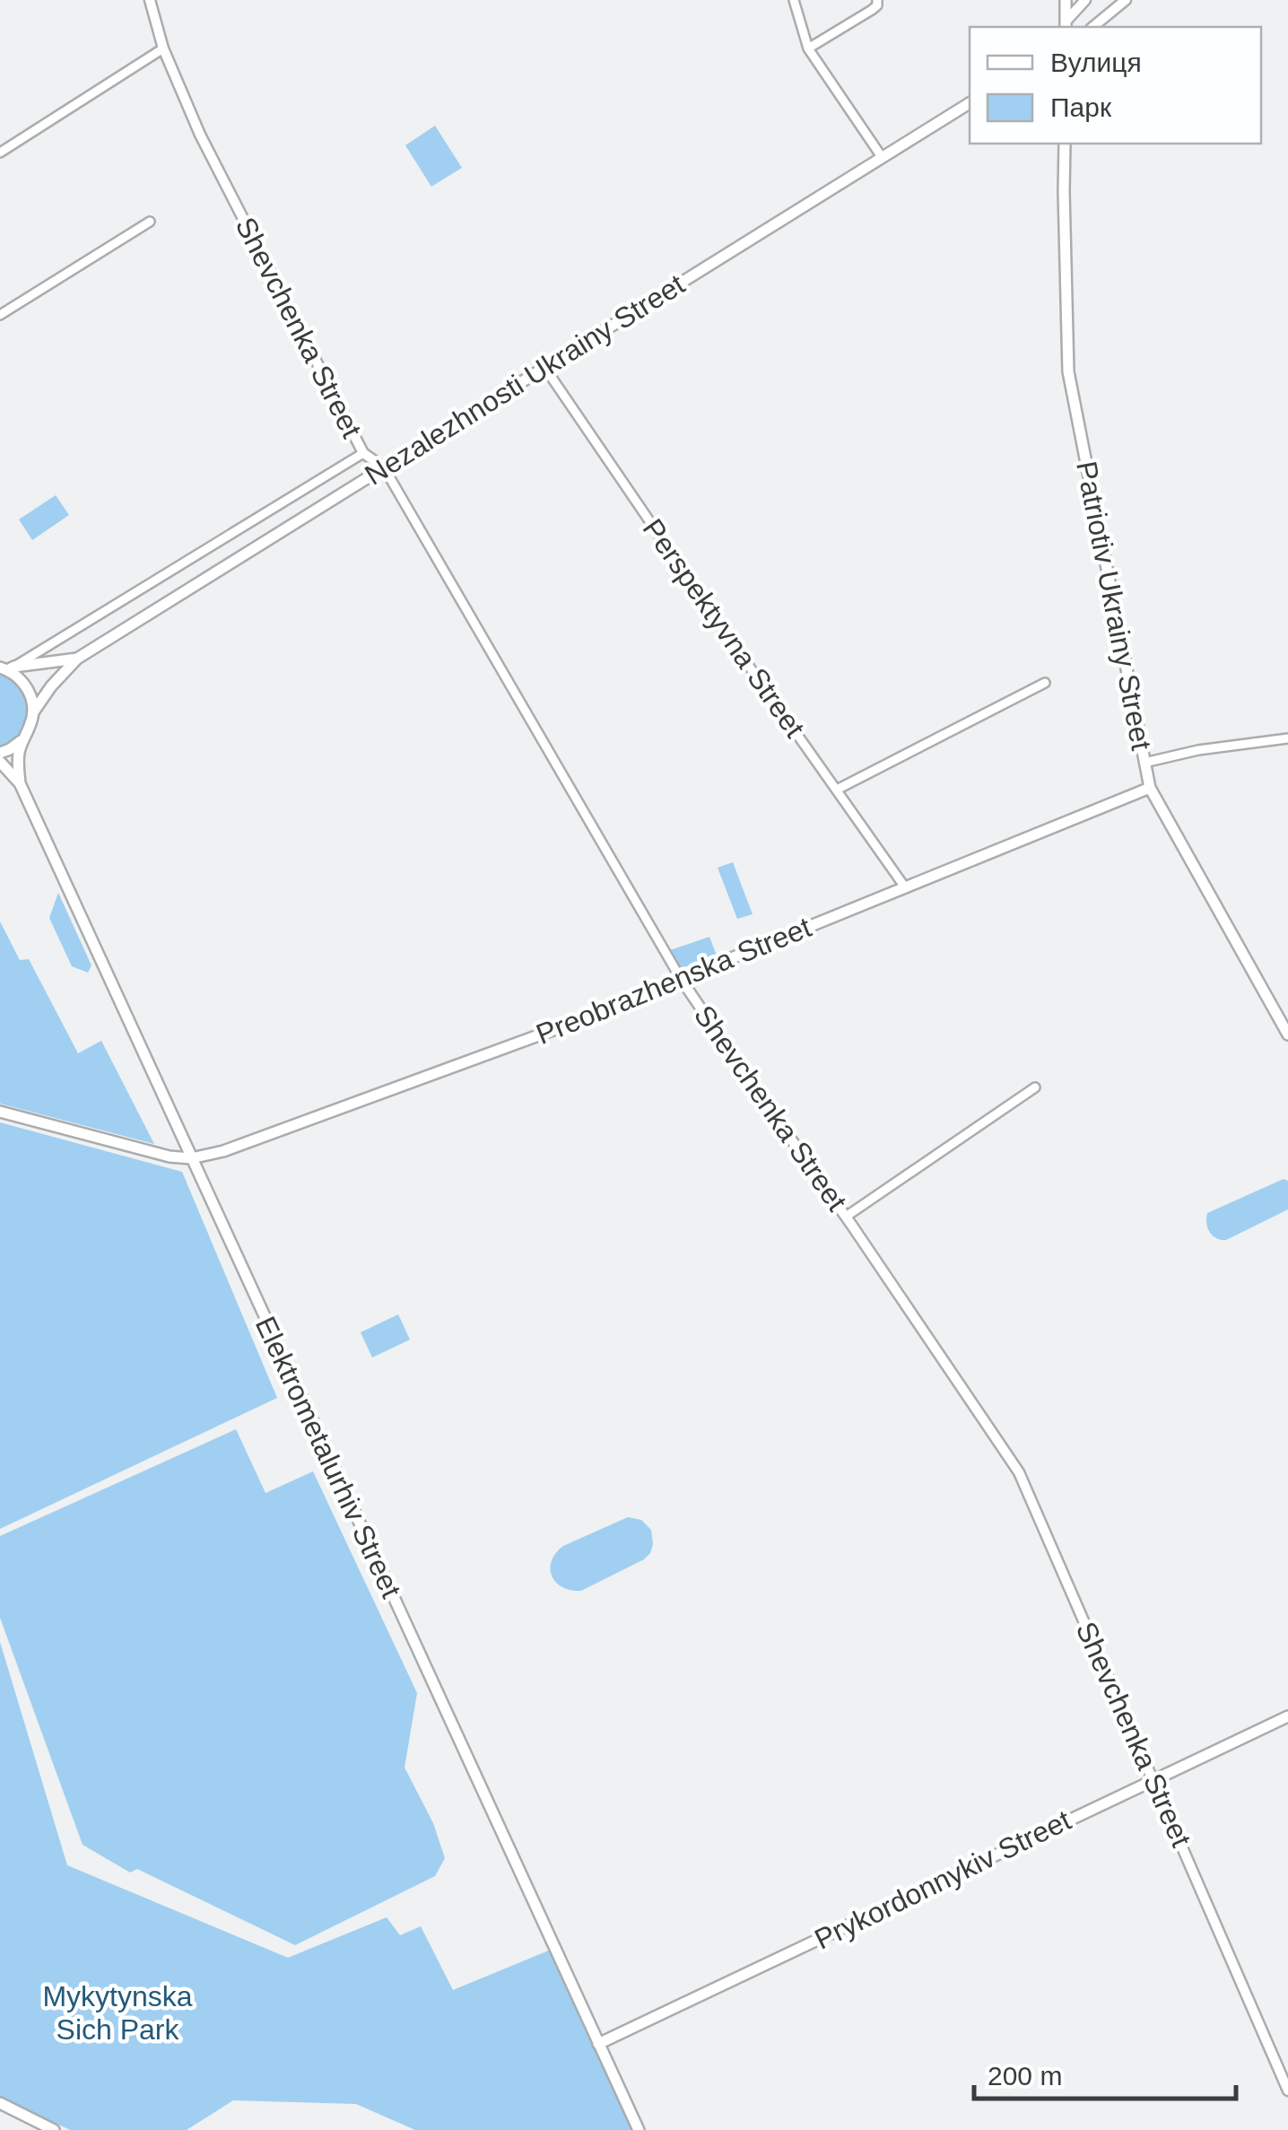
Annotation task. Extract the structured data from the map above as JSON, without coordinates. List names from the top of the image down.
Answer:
{
  "streets": {
    "main road": [
      "Nezalezhnosti Ukrainy Street",
      "Patriotiv Ukrainy Street",
      "Preobrazhenska Street",
      "Elektrometalurhiv Street",
      "Prykordonnykiv Street"
    ],
    "street": ["Shevchenka Street", "Perspektyvna Street"]
  },
  "crossings": [
    ["Shevchenka Street", "Nezalezhnosti Ukrainy Street"],
    ["Shevchenka Street", "Preobrazhenska Street"],
    ["Shevchenka Street", "Prykordonnykiv Street"],
    ["Nezalezhnosti Ukrainy Street", "Perspektyvna Street"],
    ["Nezalezhnosti Ukrainy Street", "Elektrometalurhiv Street"],
    ["Patriotiv Ukrainy Street", "Preobrazhenska Street"],
    ["Perspektyvna Street", "Preobrazhenska Street"],
    ["Preobrazhenska Street", "Elektrometalurhiv Street"],
    ["Elektrometalurhiv Street", "Prykordonnykiv Street"]
  ],
  "parks": ["Mykytynska Sich Park"],
  "legend": ["Вулиця", "Парк"],
  "scale_bar": "200 m"
}
